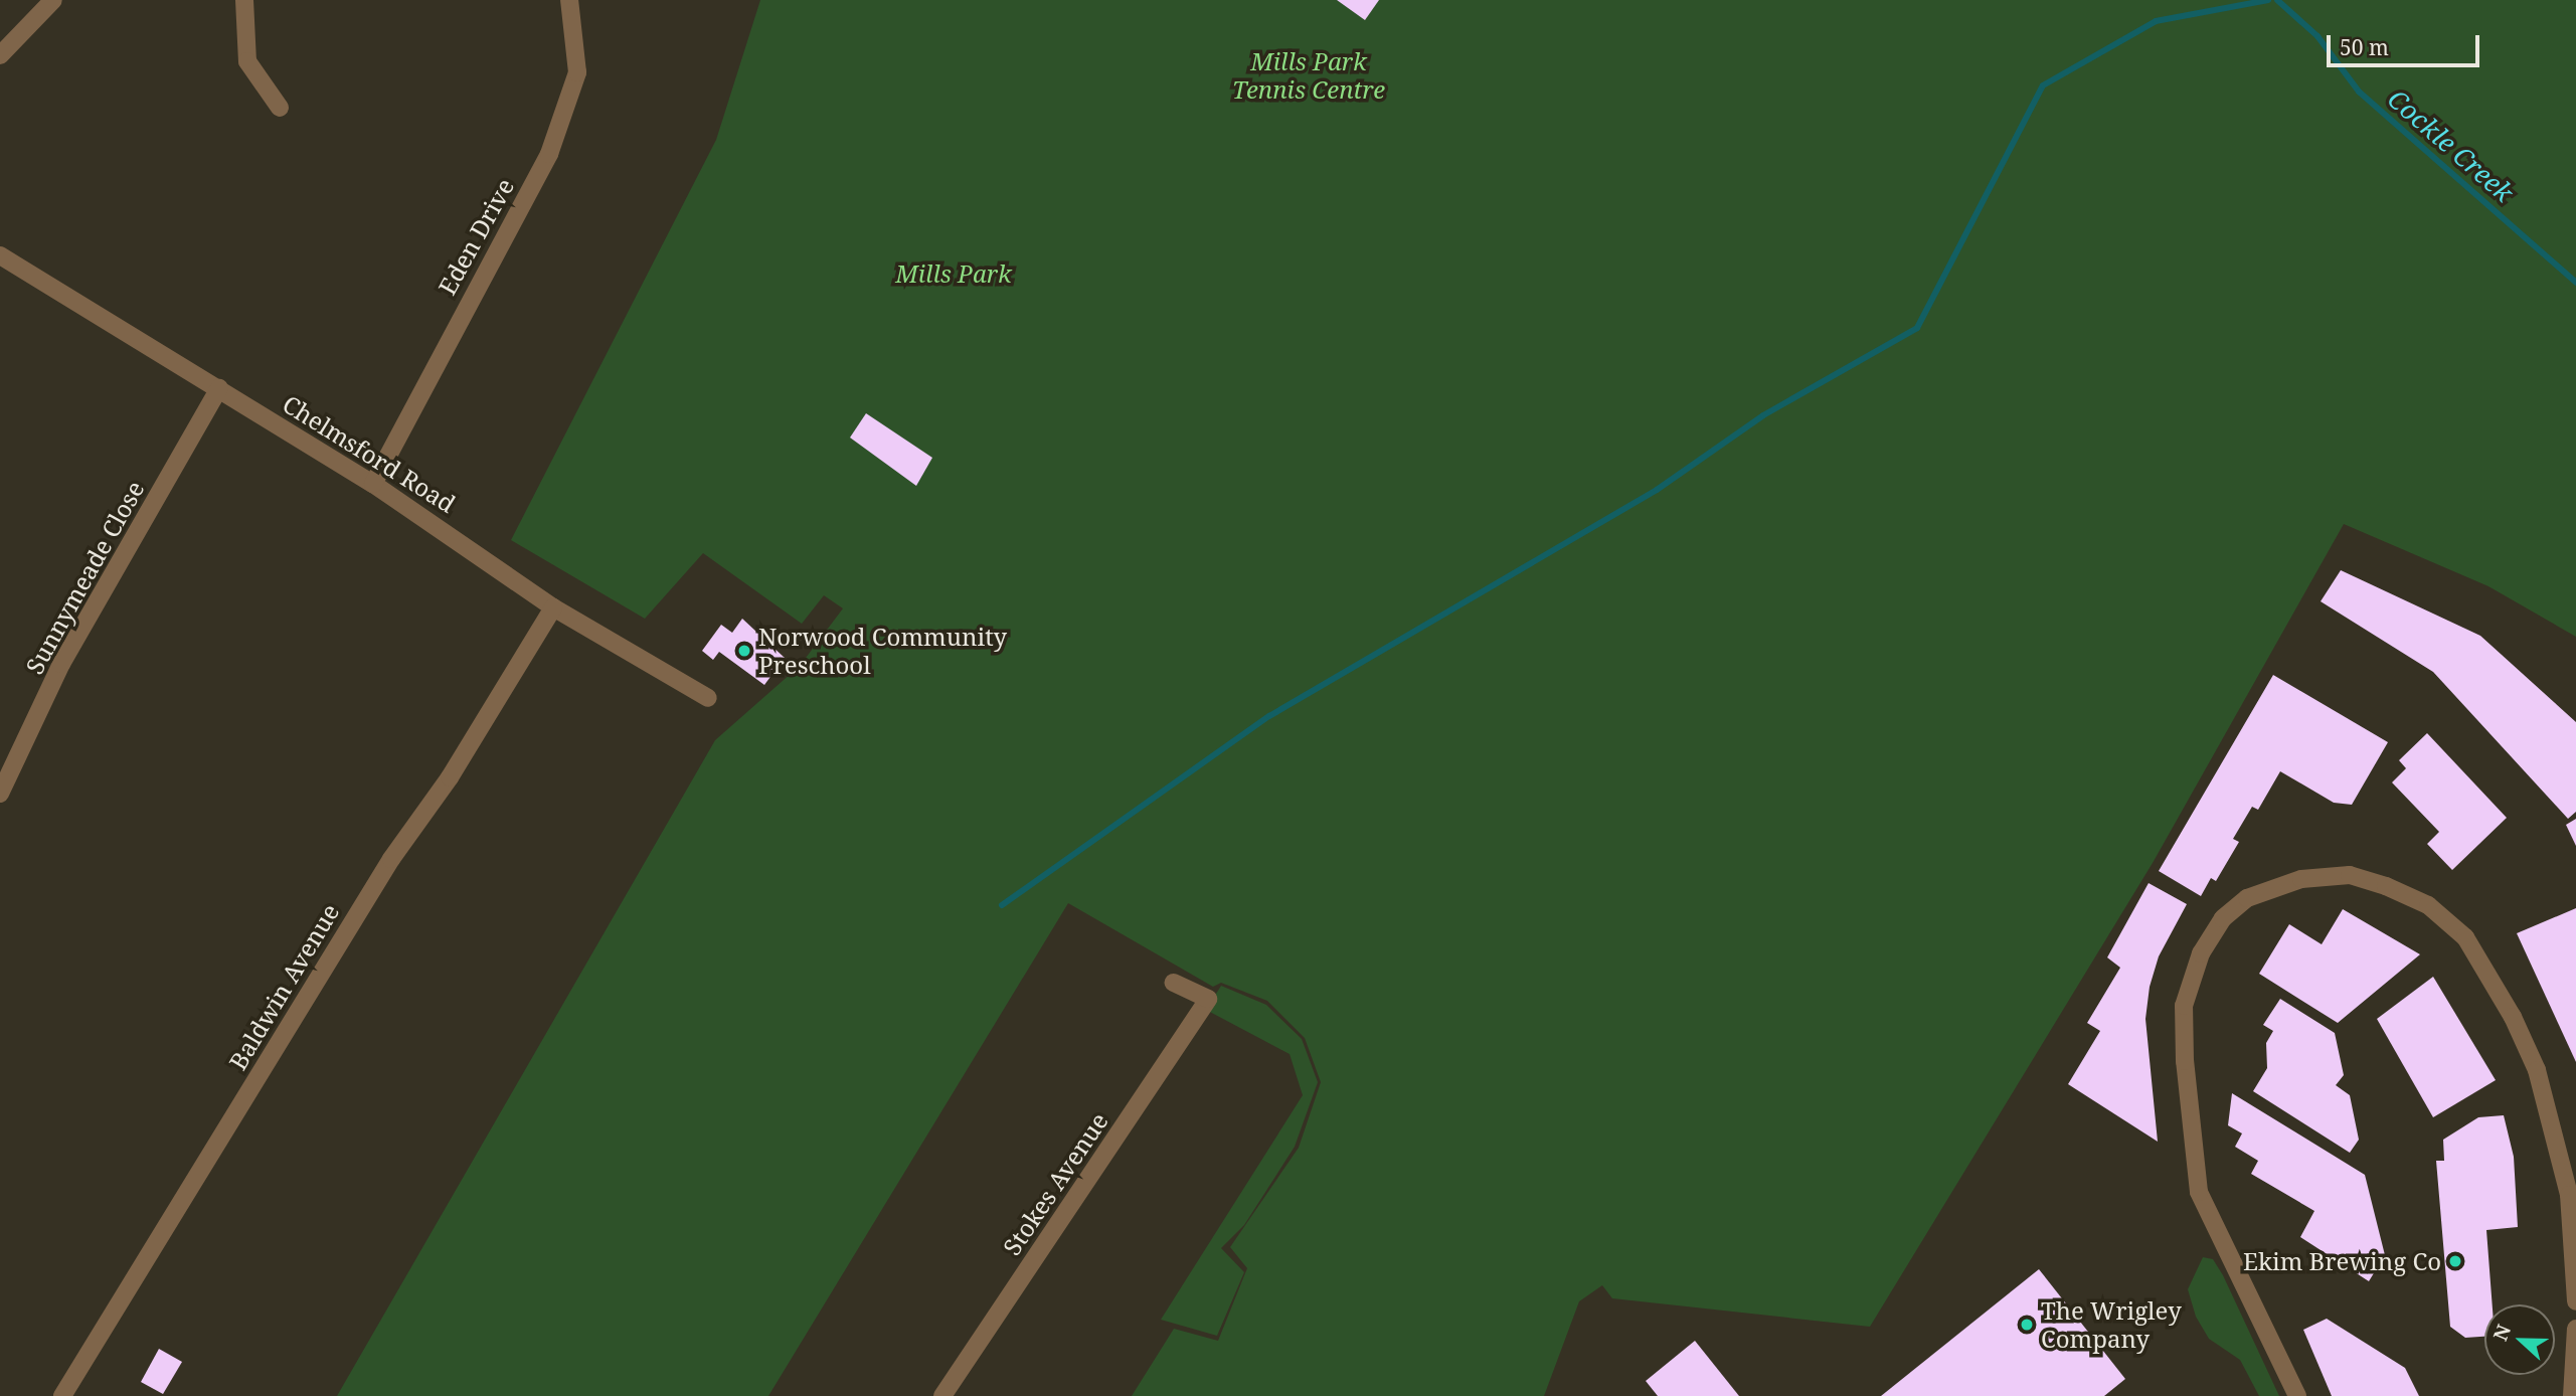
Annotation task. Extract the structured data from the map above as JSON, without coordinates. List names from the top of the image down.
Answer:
{
  "streets": {
    "street": [
      "Eden Drive",
      "Chelmsford Road",
      "Sunnymeade Close",
      "Baldwin Avenue",
      "Stokes Avenue"
    ]
  },
  "crossings": [
    ["Eden Drive", "Chelmsford Road"],
    ["Chelmsford Road", "Sunnymeade Close"],
    ["Chelmsford Road", "Baldwin Avenue"]
  ],
  "water": ["Cockle Creek"],
  "parks": ["Mills Park Tennis Centre", "Mills Park"],
  "places": ["Norwood Community Preschool", "Ekim Brewing Co", "The Wrigley Company"],
  "scale_bar": "50 m",
  "north": "left"
}
